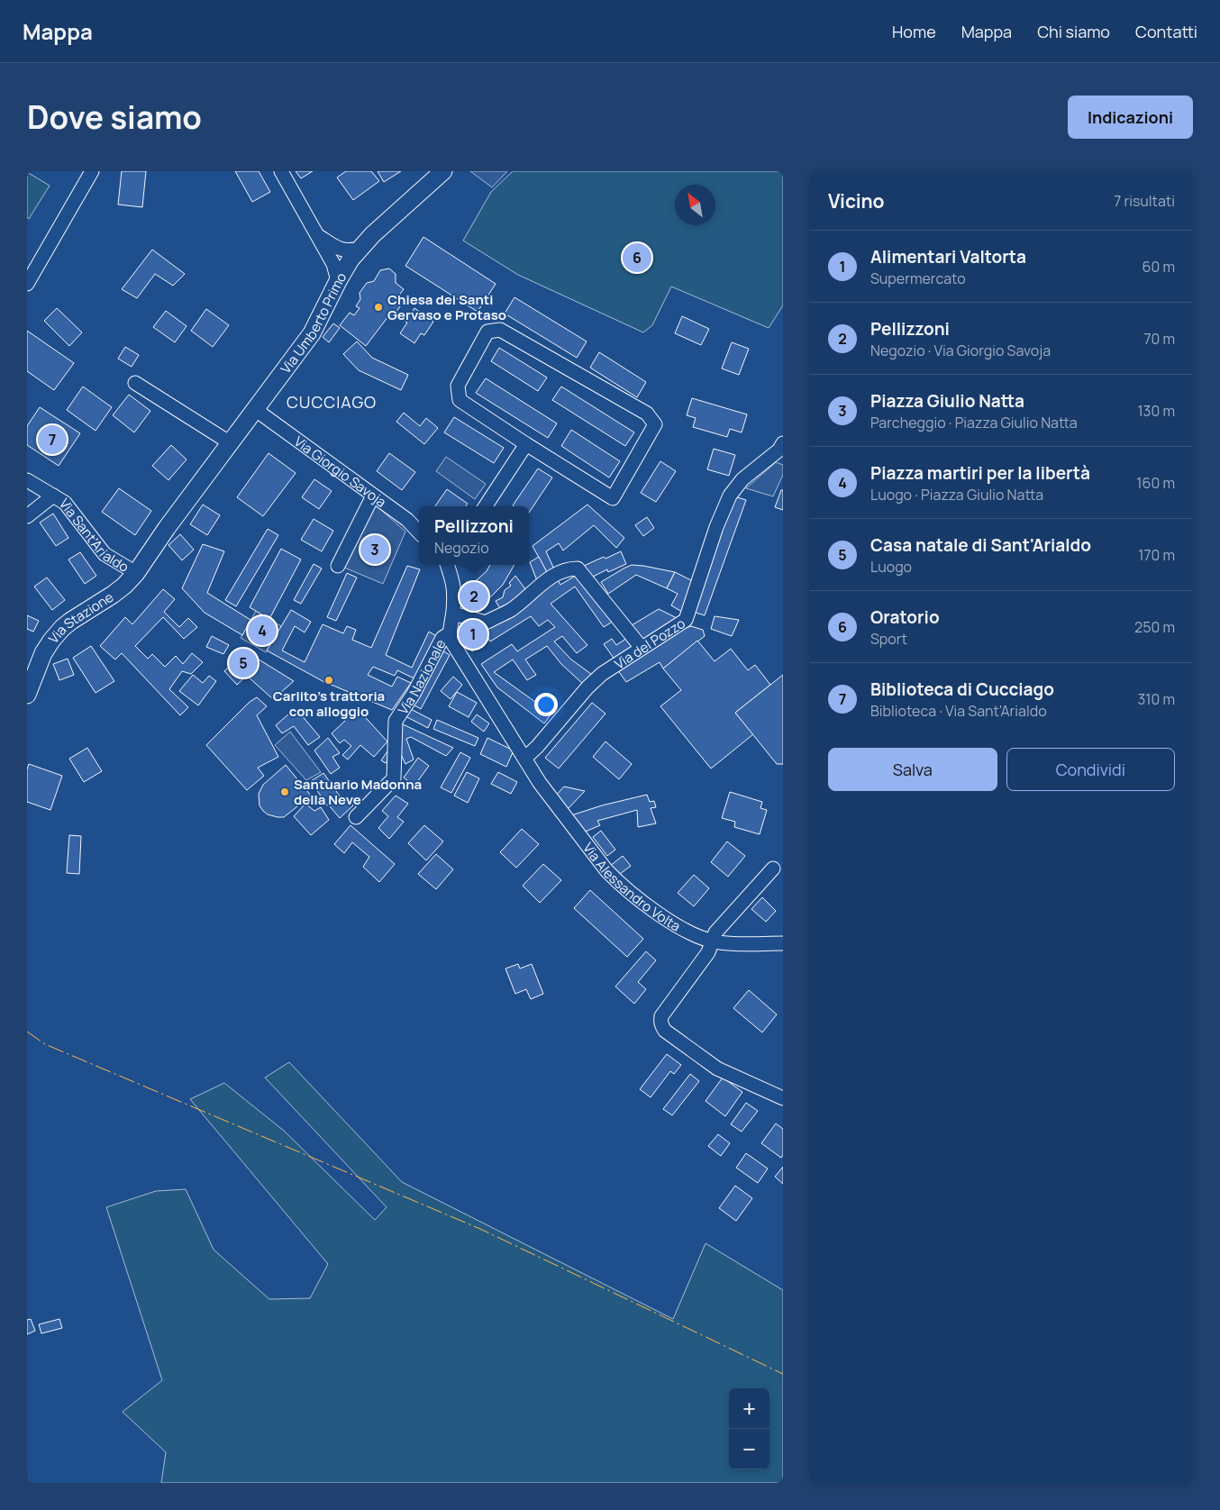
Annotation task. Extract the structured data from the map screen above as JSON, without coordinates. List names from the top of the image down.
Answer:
{
  "streets": {
    "main road": ["Via Umberto Primo", "Via Stazione"],
    "street": [
      "Via Giorgio Savoja",
      "Via Sant'Arialdo",
      "Via del Pozzo",
      "Via Nazionale",
      "Via Alessandro Volta"
    ]
  },
  "crossings": [
    ["Via Umberto Primo", "Via Giorgio Savoja"],
    ["Via Umberto Primo", "Via Stazione"],
    ["Via Sant'Arialdo", "Via Stazione"],
    ["Via del Pozzo", "Via Alessandro Volta"],
    ["Via Nazionale", "Via Alessandro Volta"]
  ],
  "districts": ["CUCCIAGO"],
  "places": ["Chiesa dei Santi Gervaso e Protaso", "Carlito's trattoria con alloggio", "Santuario Madonna della Neve"],
  "north": "top left",
  "page": {
    "header": "Mappa",
    "nav": [
      "Home",
      "Mappa",
      "Chi siamo",
      "Contatti"
    ],
    "title": "Dove siamo",
    "buttons": [
      "Indicazioni",
      ["Salva", "Condividi"]
    ],
    "heading": ["Vicino", "7 risultati"],
    "list": [
      {
        "mark": "1",
        "name": "Alimentari Valtorta",
        "note": "Supermercato",
        "value": "60 m"
      },
      {
        "mark": "2",
        "name": "Pellizzoni",
        "note": "Negozio · Via Giorgio Savoja",
        "value": "70 m"
      },
      {
        "mark": "3",
        "name": "Piazza Giulio Natta",
        "note": "Parcheggio · Piazza Giulio Natta",
        "value": "130 m"
      },
      {
        "mark": "4",
        "name": "Piazza martiri per la libertà",
        "note": "Luogo · Piazza Giulio Natta",
        "value": "160 m"
      },
      {
        "mark": "5",
        "name": "Casa natale di Sant'Arialdo",
        "note": "Luogo",
        "value": "170 m"
      },
      {
        "mark": "6",
        "name": "Oratorio",
        "note": "Sport",
        "value": "250 m"
      },
      {
        "mark": "7",
        "name": "Biblioteca di Cucciago",
        "note": "Biblioteca · Via Sant'Arialdo",
        "value": "310 m"
      }
    ],
    "pins": [
      "6",
      "7",
      "3",
      "2",
      "4",
      "1",
      "5"
    ],
    "popup": ["Pellizzoni", "Negozio"],
    "map_buttons": ["+", "−"]
  }
}
